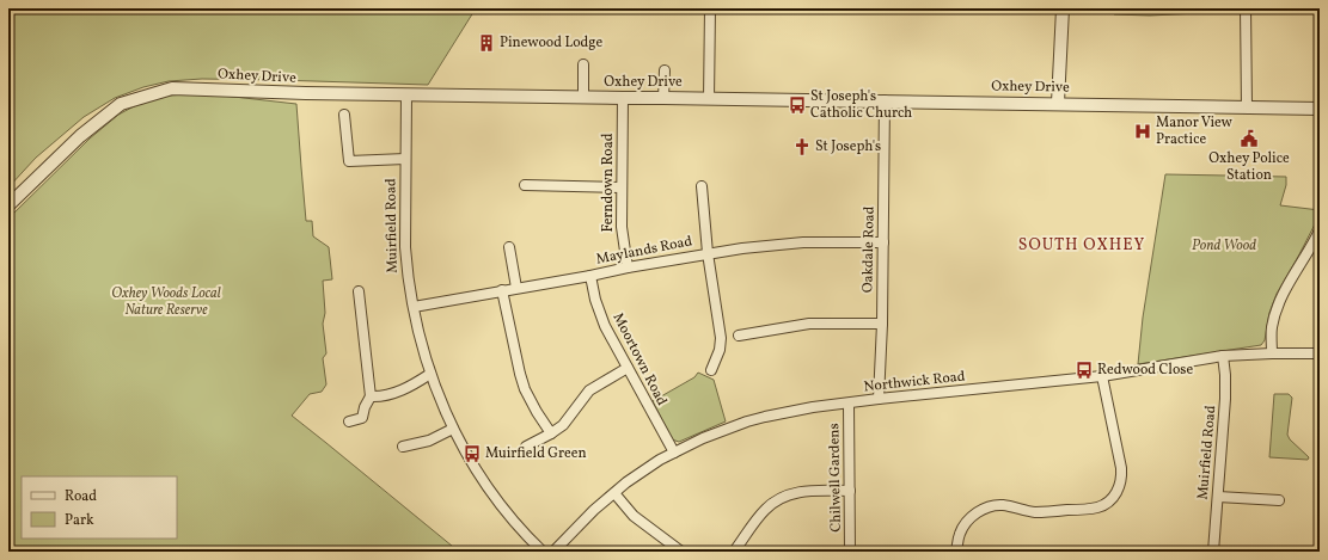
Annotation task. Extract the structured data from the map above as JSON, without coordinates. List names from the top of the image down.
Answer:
{
  "streets": {
    "street": [
      "Oxhey Drive",
      "Ferndown Road",
      "Muirfield Road",
      "Oakdale Road",
      "Maylands Road",
      "Moortown Road",
      "Northwick Road",
      "Chilwell Gardens"
    ]
  },
  "crossings": [
    ["Oxhey Drive", "Ferndown Road"],
    ["Oxhey Drive", "Muirfield Road"],
    ["Oxhey Drive", "Oakdale Road"],
    ["Ferndown Road", "Maylands Road"],
    ["Muirfield Road", "Maylands Road"],
    ["Muirfield Road", "Northwick Road"],
    ["Oakdale Road", "Maylands Road"],
    ["Oakdale Road", "Northwick Road"],
    ["Maylands Road", "Moortown Road"],
    ["Moortown Road", "Northwick Road"],
    ["Northwick Road", "Chilwell Gardens"]
  ],
  "districts": ["SOUTH OXHEY"],
  "parks": ["Pond Wood", "Oxhey Woods Local Nature Reserve"],
  "places": {
    "building": ["Pinewood Lodge"],
    "bus stop": ["St Joseph's Catholic Church", "Redwood Close", "Muirfield Green"],
    "hospital": ["Manor View Practice"],
    "public building": ["Oxhey Police Station"],
    "church": ["St Joseph's"]
  },
  "legend": ["Road", "Park"]
}
